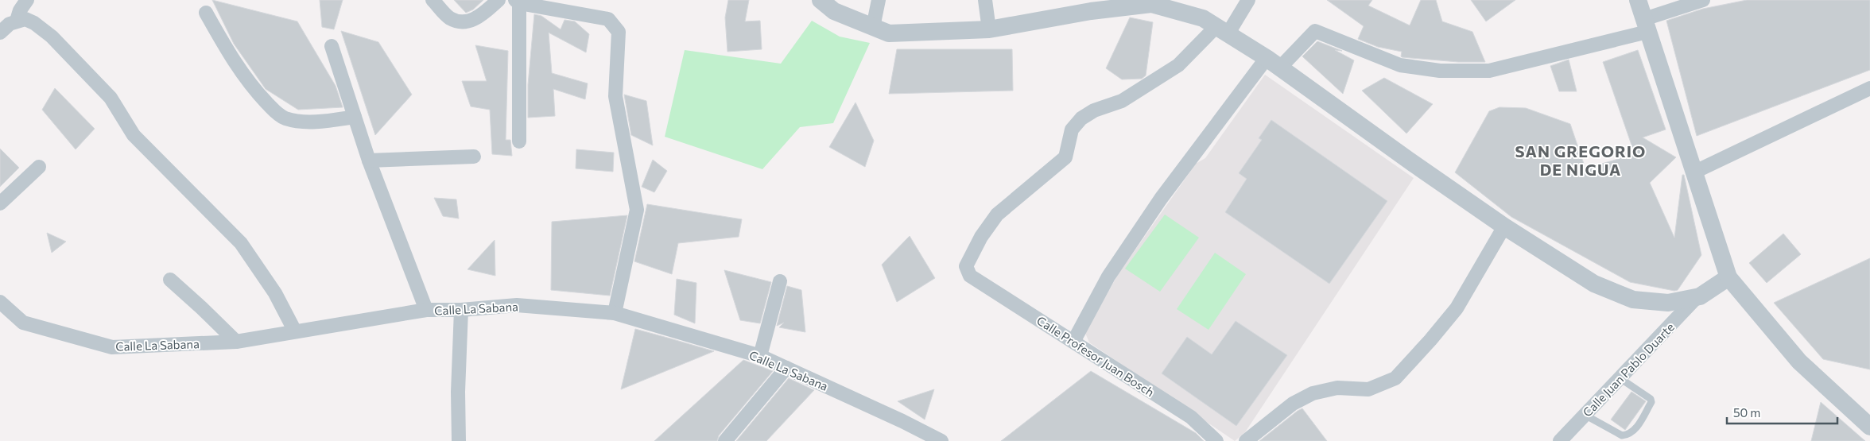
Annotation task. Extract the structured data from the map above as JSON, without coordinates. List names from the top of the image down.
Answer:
{
  "streets": {
    "street": ["Calle La Sabana", "Calle Profesor Juan Bosch", "Calle Juan Pablo Duarte"]
  },
  "districts": ["SAN GREGORIO DE NIGUA"],
  "scale_bar": "50 m"
}
